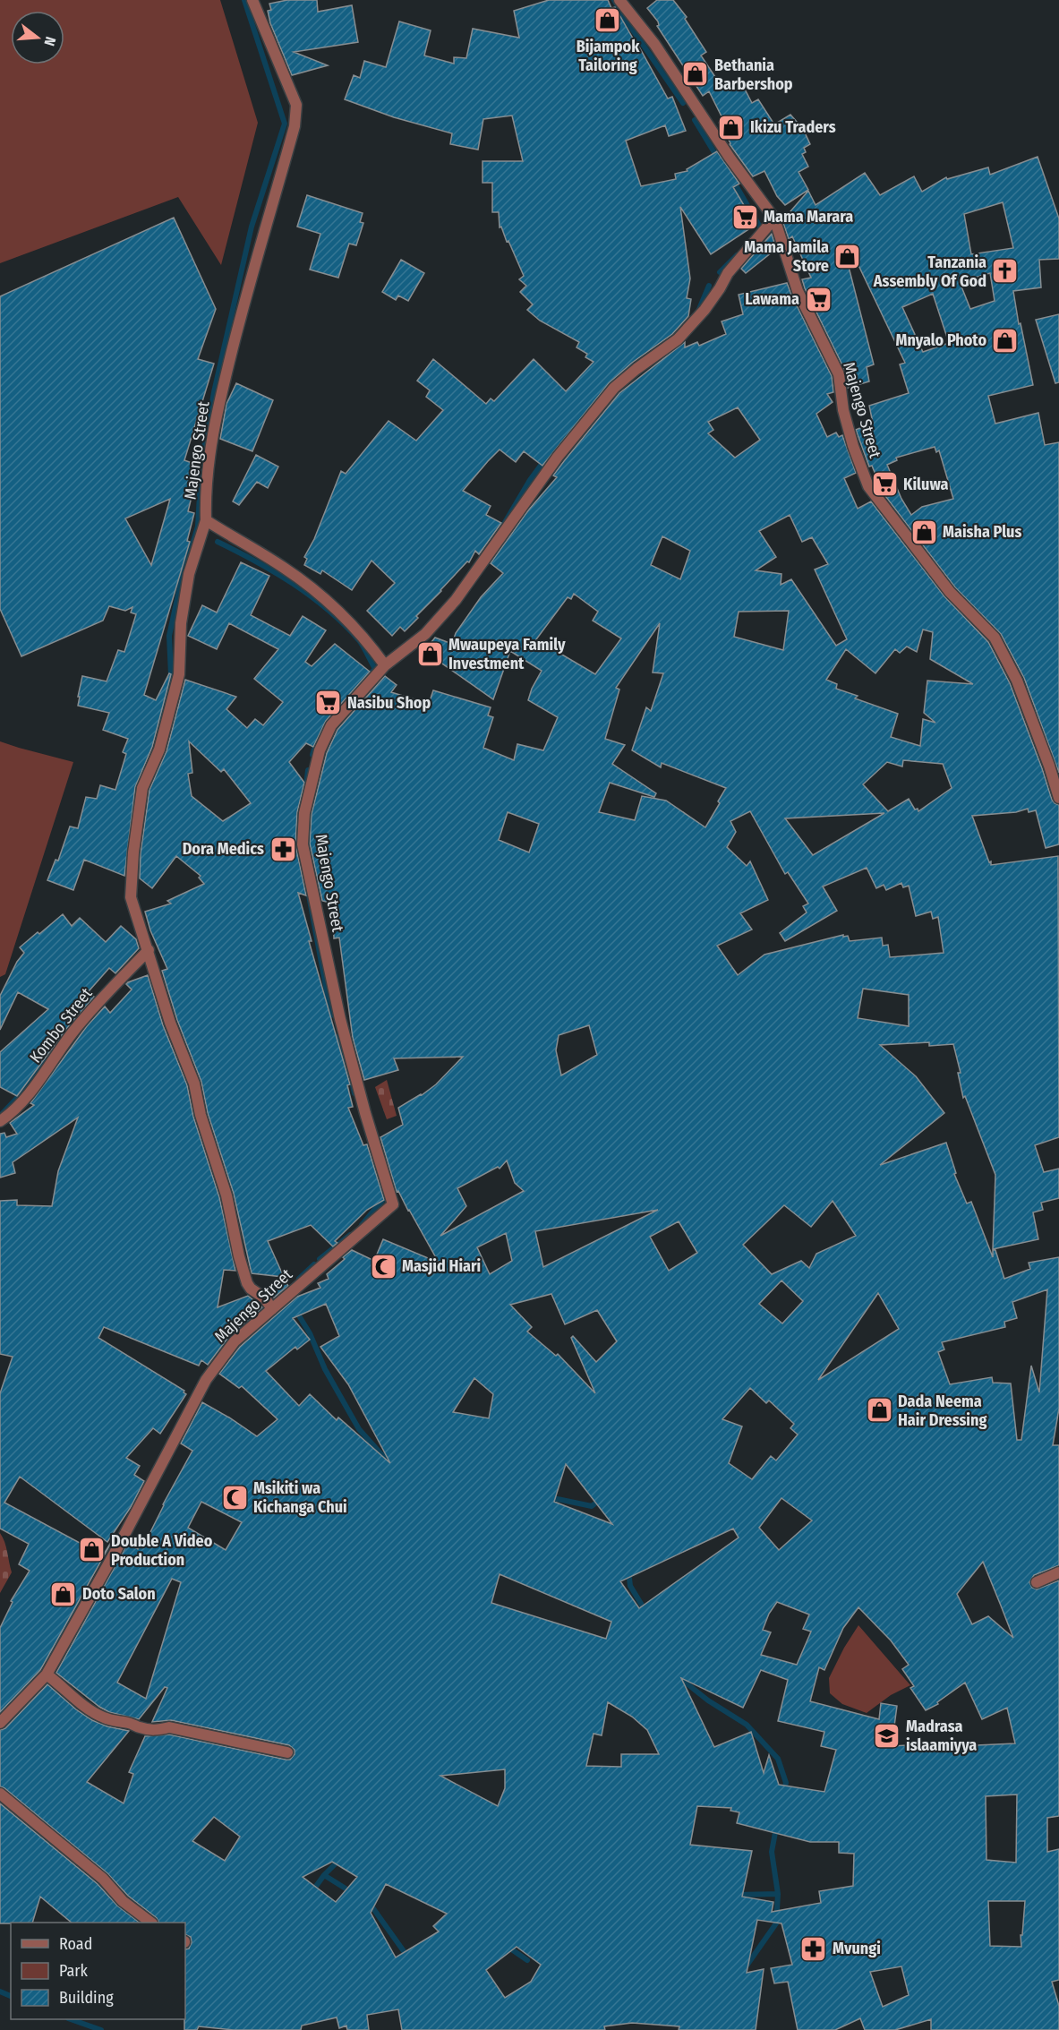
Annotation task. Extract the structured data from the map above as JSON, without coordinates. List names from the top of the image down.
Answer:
{
  "streets": {
    "street": ["Majengo Street", "Kombo Street"]
  },
  "places": {
    "shop": [
      "Bijampok Tailoring",
      "Bethania Barbershop",
      "Ikizu Traders",
      "Mama Jamila Store",
      "Mnyalo Photo",
      "Maisha Plus",
      "Mwaupeya Family Investment",
      "Dada Neema Hair Dressing",
      "Double A Video Production",
      "Doto Salon"
    ],
    "supermarket": [
      "Mama Marara",
      "Lawama",
      "Kiluwa",
      "Nasibu Shop"
    ],
    "church": ["Tanzania Assembly Of God"],
    "pharmacy": ["Dora Medics", "Mvungi"],
    "mosque": ["Masjid Hiari", "Msikiti wa Kichanga Chui"],
    "school or university": ["Madrasa islaamiyya"]
  },
  "legend": ["Road", "Park", "Building"],
  "north": "right"
}
